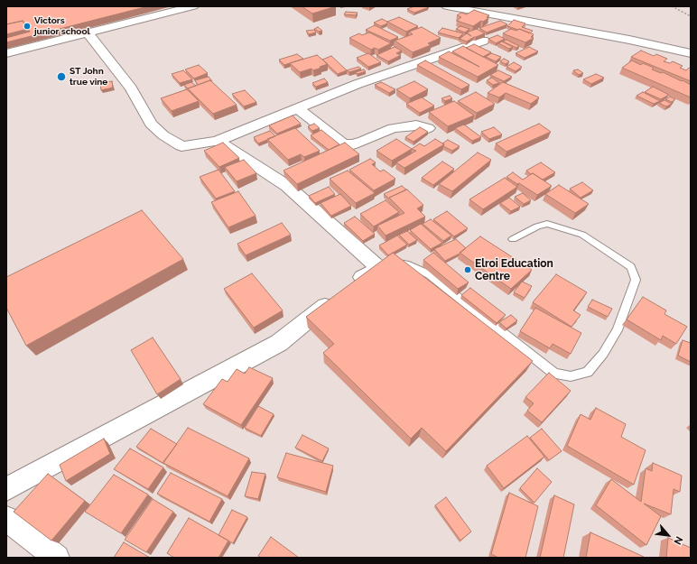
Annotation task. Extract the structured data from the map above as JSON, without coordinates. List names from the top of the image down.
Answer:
{
  "places": ["Victors junior school", "ST John true vine", "Elroi Education Centre"],
  "north": "bottom right"
}
